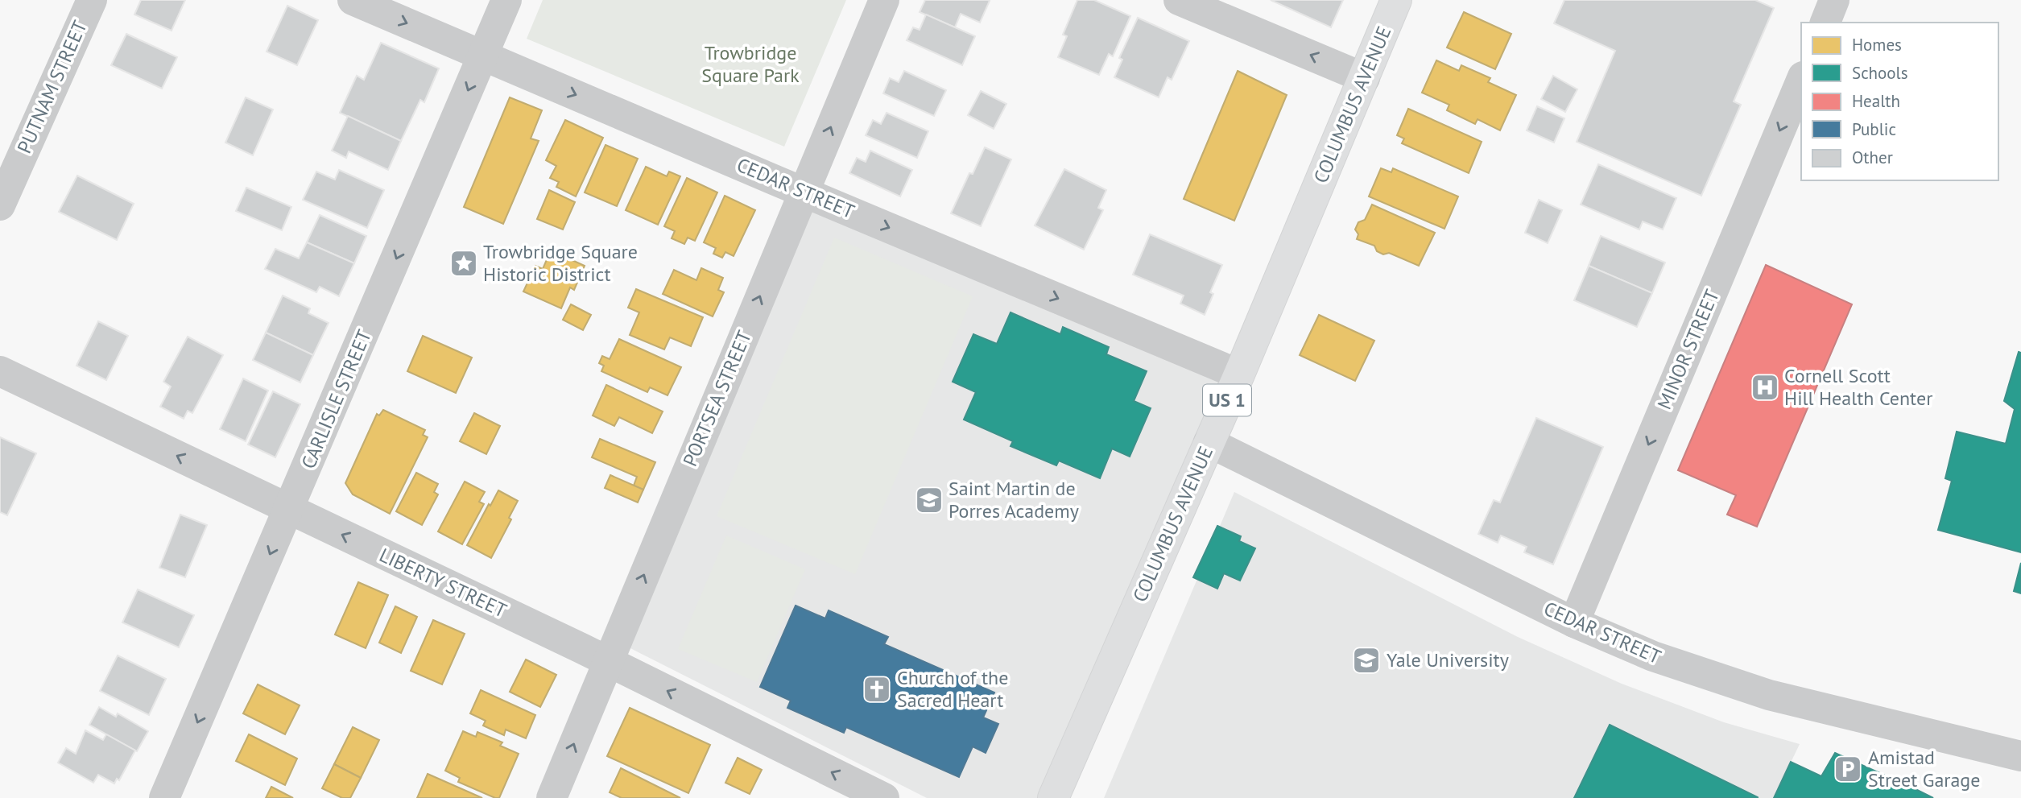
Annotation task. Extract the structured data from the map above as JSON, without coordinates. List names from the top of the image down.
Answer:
{
  "streets": {
    "main road": ["COLUMBUS AVENUE", "US 1"],
    "street": [
      "PUTNAM STREET",
      "CEDAR STREET",
      "MINOR STREET",
      "PORTSEA STREET",
      "CARLISLE STREET",
      "LIBERTY STREET"
    ]
  },
  "crossings": [
    ["COLUMBUS AVENUE", "CEDAR STREET"],
    ["CEDAR STREET", "MINOR STREET"],
    ["CEDAR STREET", "PORTSEA STREET"],
    ["CEDAR STREET", "CARLISLE STREET"],
    ["PORTSEA STREET", "LIBERTY STREET"],
    ["CARLISLE STREET", "LIBERTY STREET"]
  ],
  "one_way": [
    "CEDAR STREET",
    "MINOR STREET",
    "PORTSEA STREET",
    "CARLISLE STREET",
    "LIBERTY STREET"
  ],
  "parks": ["Trowbridge Square Park"],
  "places": {
    "place": ["Trowbridge Square Historic District"],
    "hospital": ["Cornell Scott Hill Health Center"],
    "school or university": ["Saint Martin de Porres Academy", "Yale University"],
    "church": ["Church of the Sacred Heart"],
    "parking": ["Amistad Street Garage"]
  },
  "legend": [
    "Homes",
    "Schools",
    "Health",
    "Public",
    "Other"
  ]
}
